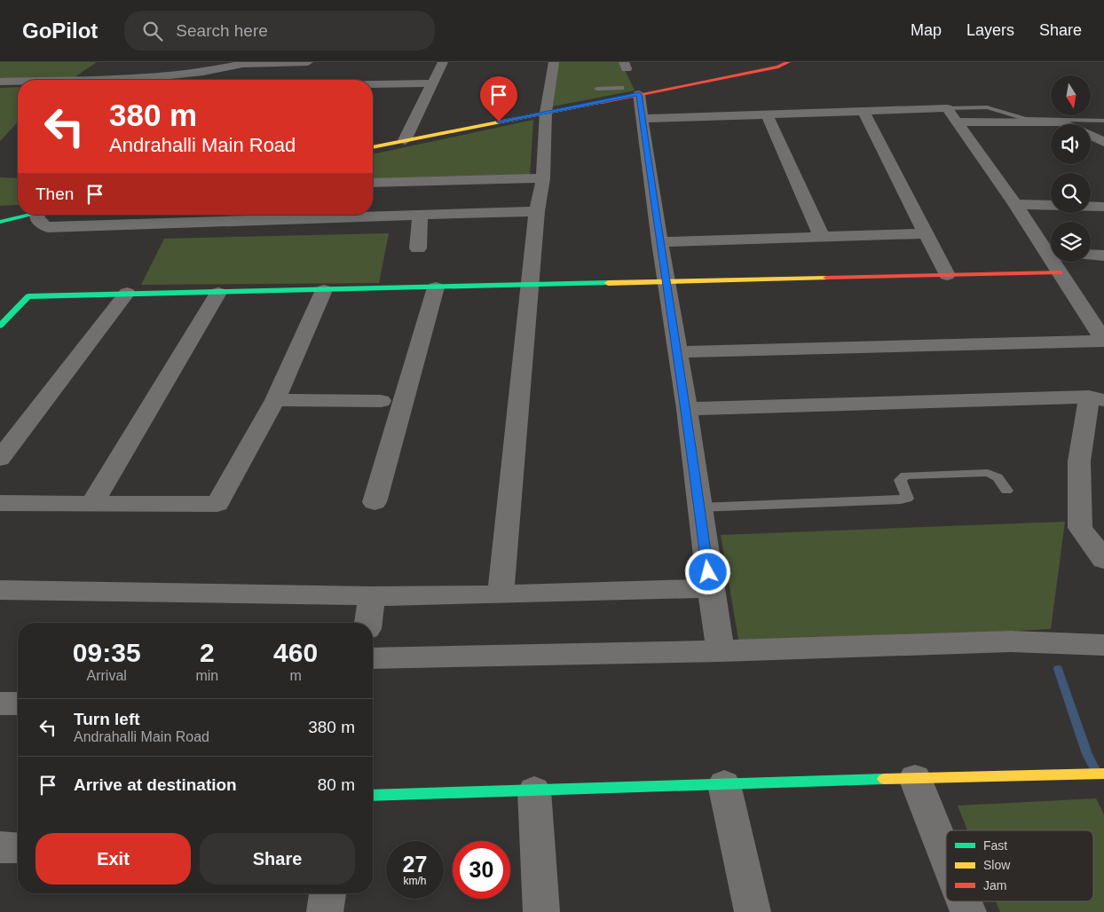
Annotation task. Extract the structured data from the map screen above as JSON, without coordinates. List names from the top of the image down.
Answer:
{
  "legend": ["Fast", "Slow", "Jam"],
  "north": "bottom",
  "page": {
    "header": "GoPilot",
    "search": "Search here",
    "nav": ["Map", "Layers", "Share"],
    "turn": ["380 m", "Andrahalli Main Road"],
    "then": "Then",
    "eta": [
      "09:35",
      "Arrival",
      "2",
      "min",
      "460",
      "m"
    ],
    "list": [
      {
        "name": "Turn left",
        "note": "Andrahalli Main Road",
        "value": "380 m"
      },
      {
        "name": "Arrive at destination",
        "value": "80 m"
      }
    ],
    "buttons": ["Exit", "Share"],
    "speed": "27 km/h",
    "limit": "30"
  }
}
